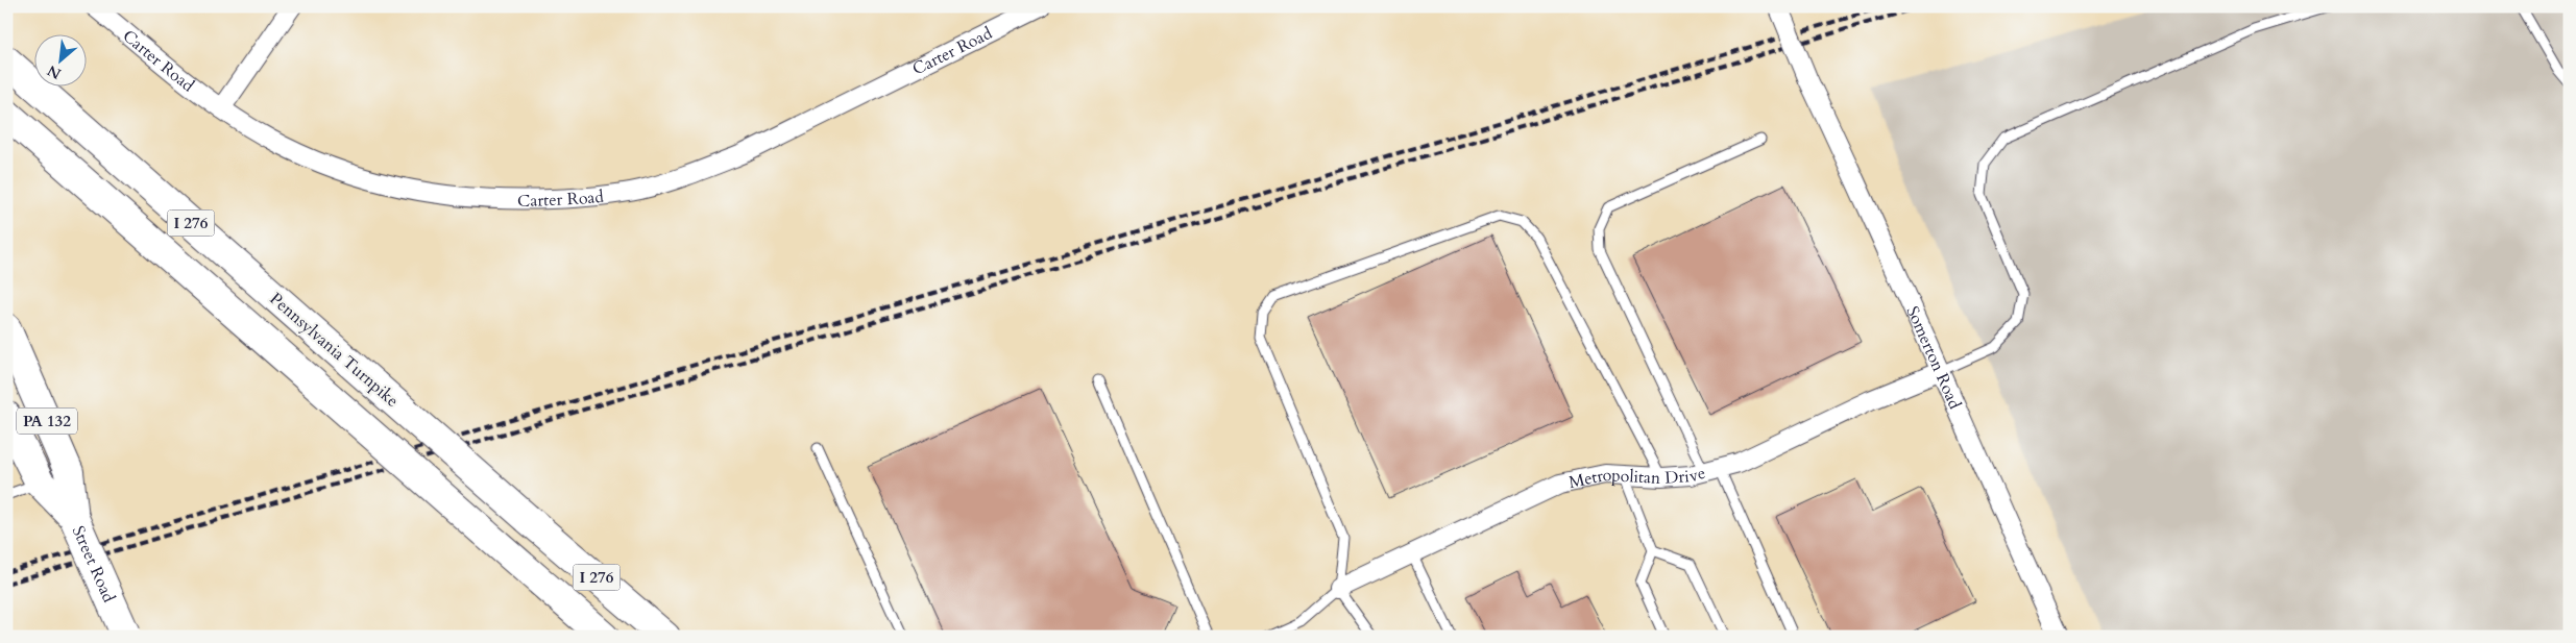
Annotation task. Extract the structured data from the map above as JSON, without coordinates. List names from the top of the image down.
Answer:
{
  "streets": {
    "main road": [
      "I 276",
      "Pennsylvania Turnpike",
      "PA 132",
      "Street Road"
    ],
    "street": ["Carter Road", "Somerton Road", "Metropolitan Drive"]
  },
  "crossings": [
    ["Somerton Road", "Metropolitan Drive"]
  ],
  "north": "bottom left"
}
